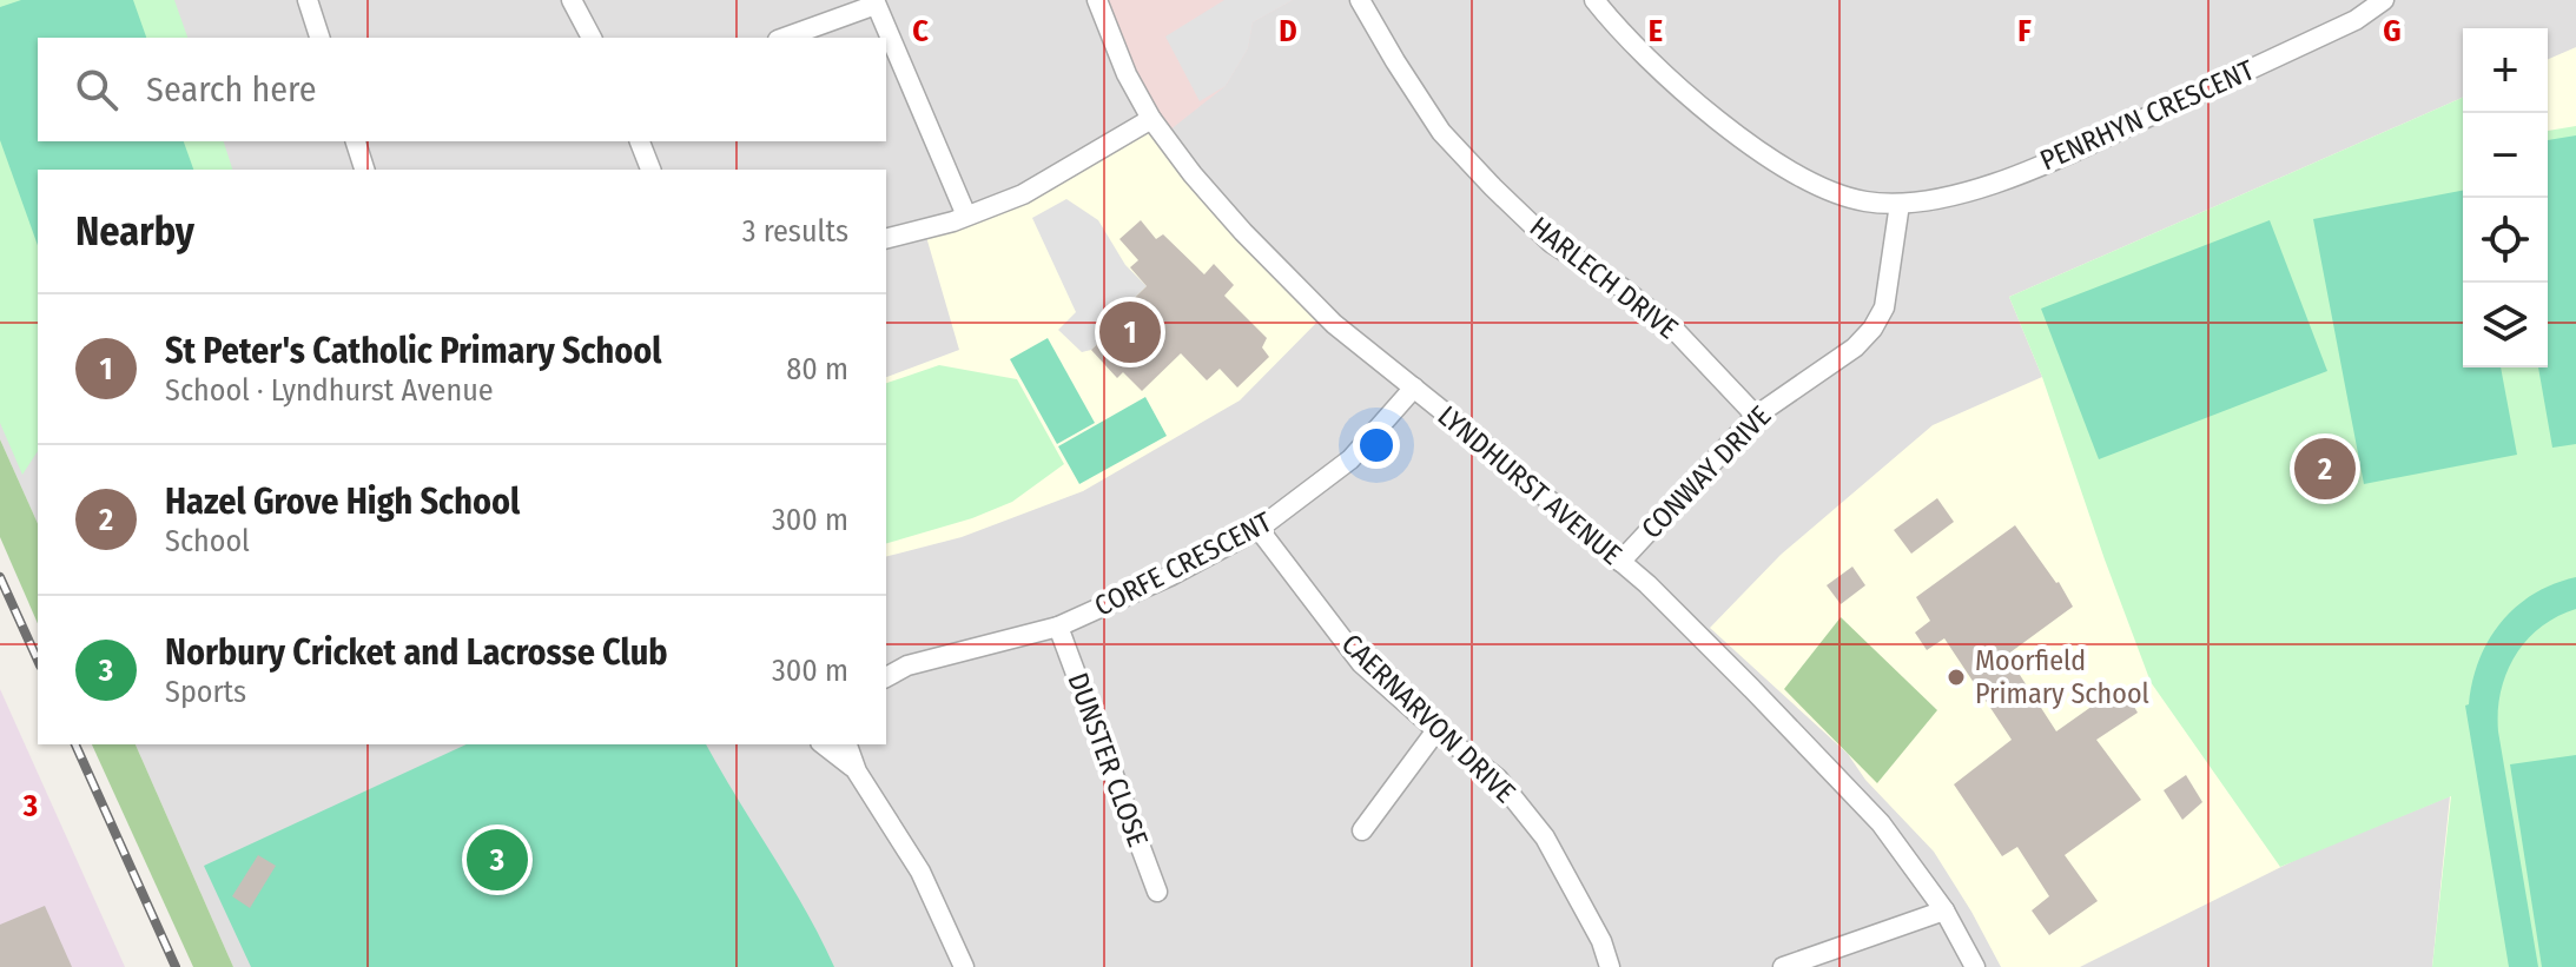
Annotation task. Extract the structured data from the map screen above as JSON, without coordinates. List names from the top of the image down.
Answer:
{
  "streets": {
    "street": [
      "PENRHYN CRESCENT",
      "HARLECH DRIVE",
      "CONWAY DRIVE",
      "LYNDHURST AVENUE",
      "CORFE CRESCENT",
      "CAERNARVON DRIVE",
      "DUNSTER CLOSE"
    ]
  },
  "crossings": [
    ["PENRHYN CRESCENT", "CONWAY DRIVE"],
    ["HARLECH DRIVE", "CONWAY DRIVE"],
    ["CONWAY DRIVE", "LYNDHURST AVENUE"],
    ["LYNDHURST AVENUE", "CORFE CRESCENT"],
    ["CORFE CRESCENT", "CAERNARVON DRIVE"],
    ["CORFE CRESCENT", "DUNSTER CLOSE"]
  ],
  "places": ["Moorfield Primary School"],
  "page": {
    "map_buttons": ["+", "−"],
    "search": "Search here",
    "heading": ["Nearby", "3 results"],
    "list": [
      {
        "mark": "1",
        "name": "St Peter's Catholic Primary School",
        "note": "School · Lyndhurst Avenue",
        "value": "80 m"
      },
      {
        "mark": "2",
        "name": "Hazel Grove High School",
        "note": "School",
        "value": "300 m"
      },
      {
        "mark": "3",
        "name": "Norbury Cricket and Lacrosse Club",
        "note": "Sports",
        "value": "300 m"
      }
    ],
    "pins": ["1", "2", "3"]
  },
  "grid": {
    "columns": [
      "C",
      "D",
      "E",
      "F",
      "G"
    ],
    "rows": ["3"]
  }
}
